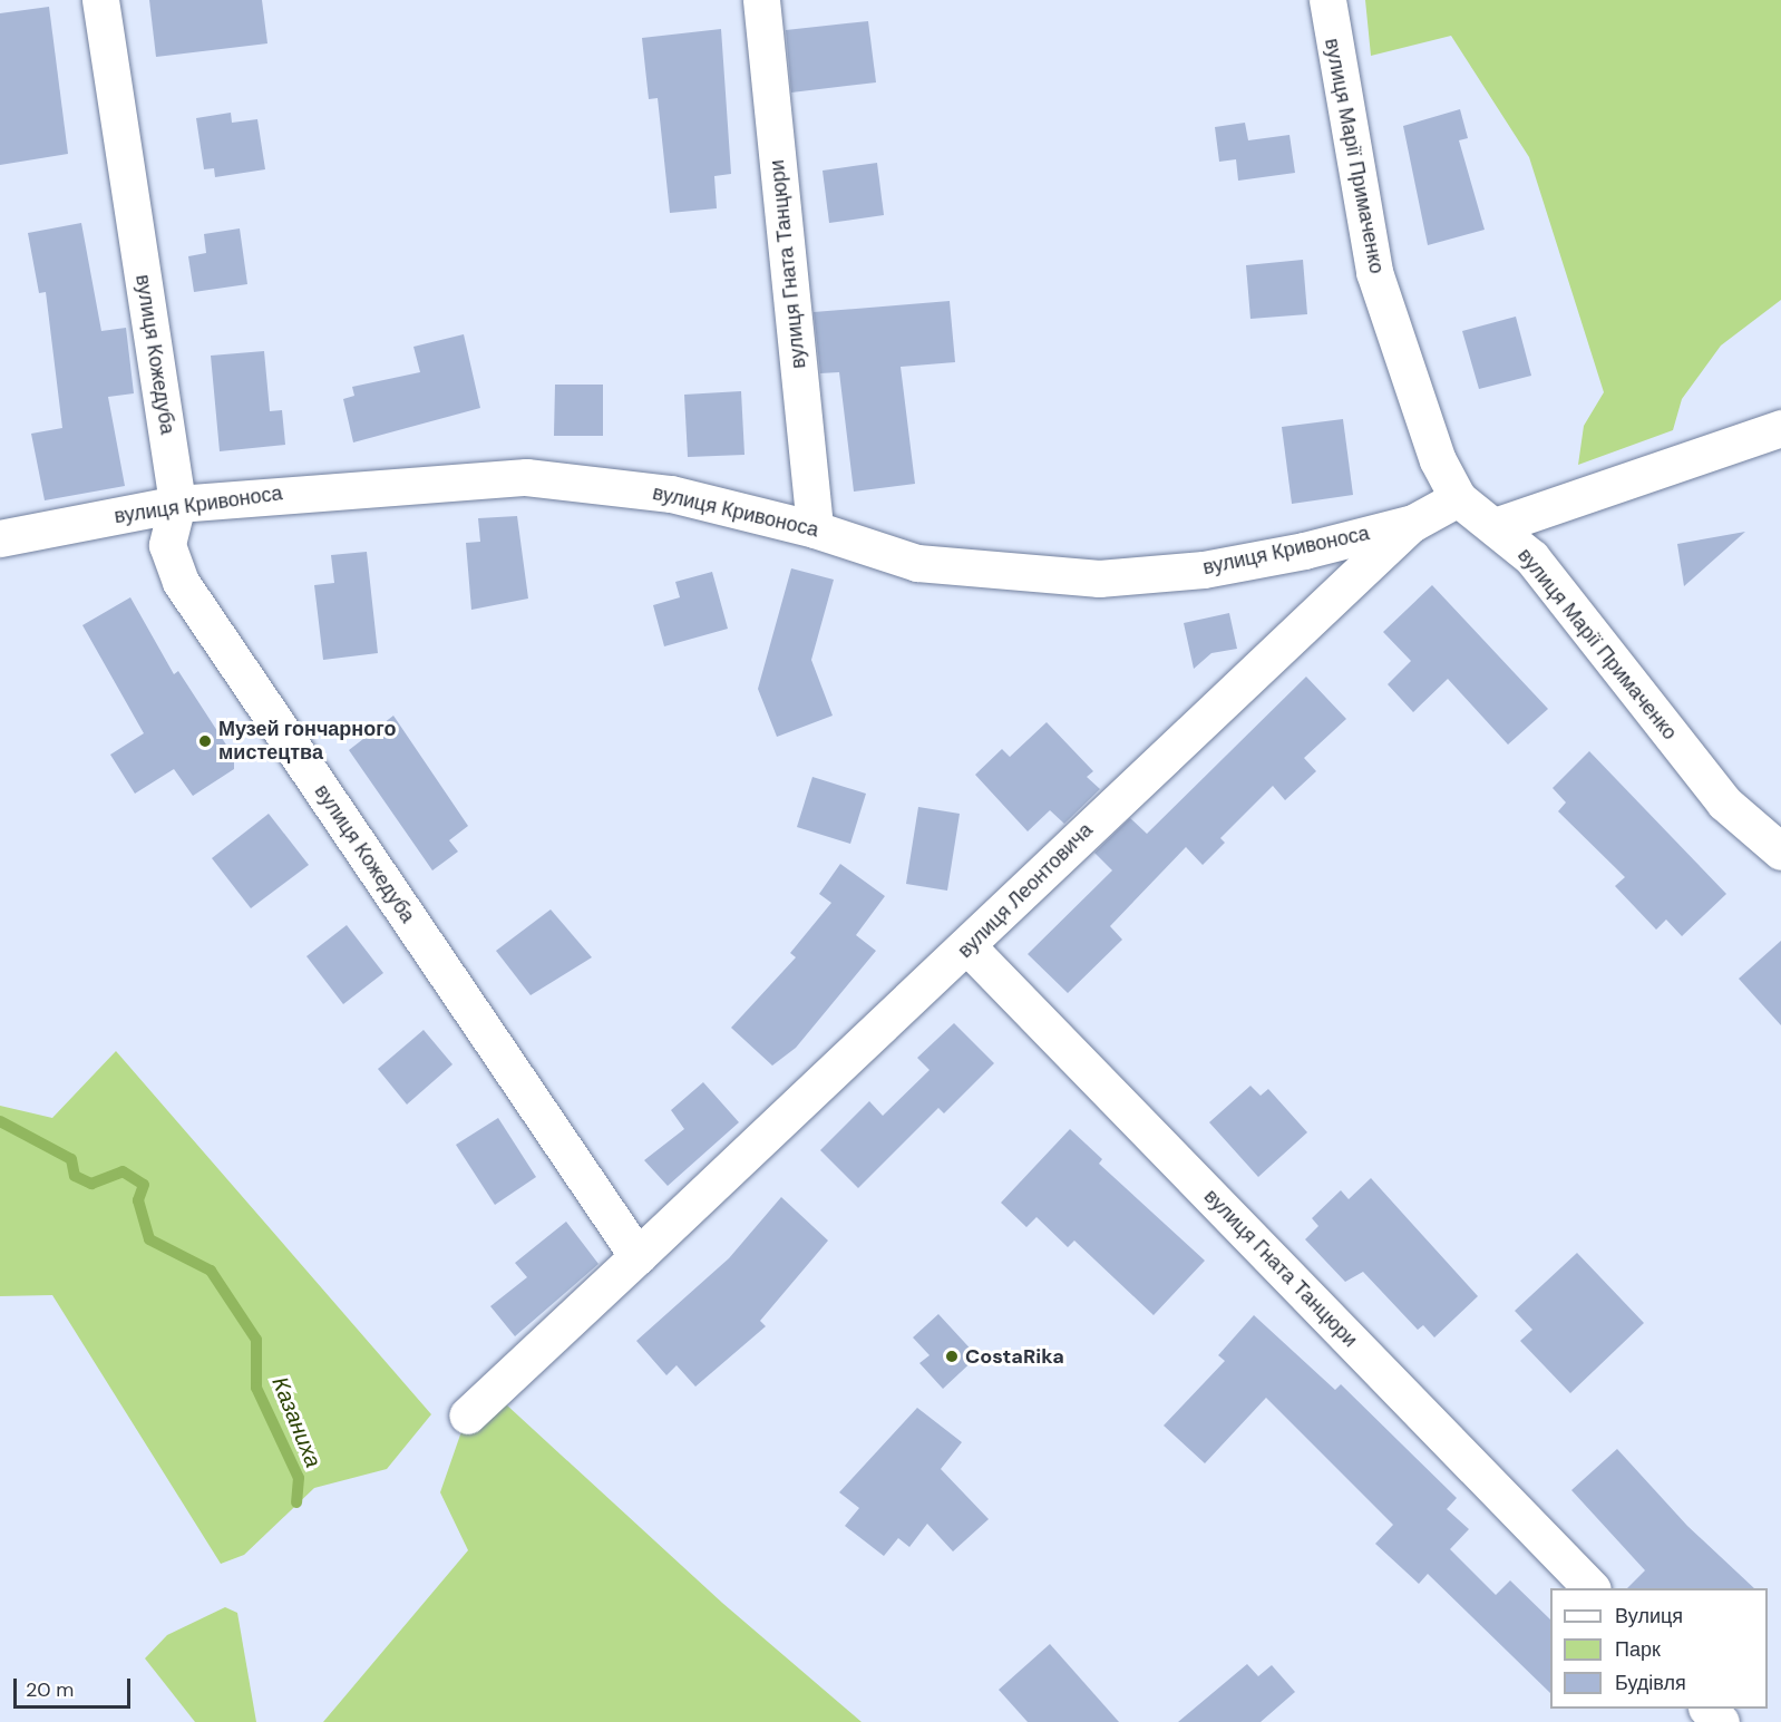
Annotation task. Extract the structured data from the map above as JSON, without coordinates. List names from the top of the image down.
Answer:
{
  "streets": {
    "street": [
      "вулиця Марії Примаченко",
      "вулиця Гната Танцюри",
      "вулиця Кожедуба",
      "вулиця Кривоноса",
      "вулиця Леонтовича"
    ]
  },
  "crossings": [
    ["вулиця Марії Примаченко", "вулиця Кривоноса"],
    ["вулиця Гната Танцюри", "вулиця Кривоноса"],
    ["вулиця Гната Танцюри", "вулиця Леонтовича"],
    ["вулиця Кожедуба", "вулиця Кривоноса"],
    ["вулиця Кожедуба", "вулиця Леонтовича"],
    ["вулиця Кривоноса", "вулиця Леонтовича"]
  ],
  "water": ["Казаниха"],
  "places": ["Музей гончарного мистецтва", "CostaRika"],
  "legend": ["Вулиця", "Парк", "Будівля"],
  "scale_bar": "20 m"
}
